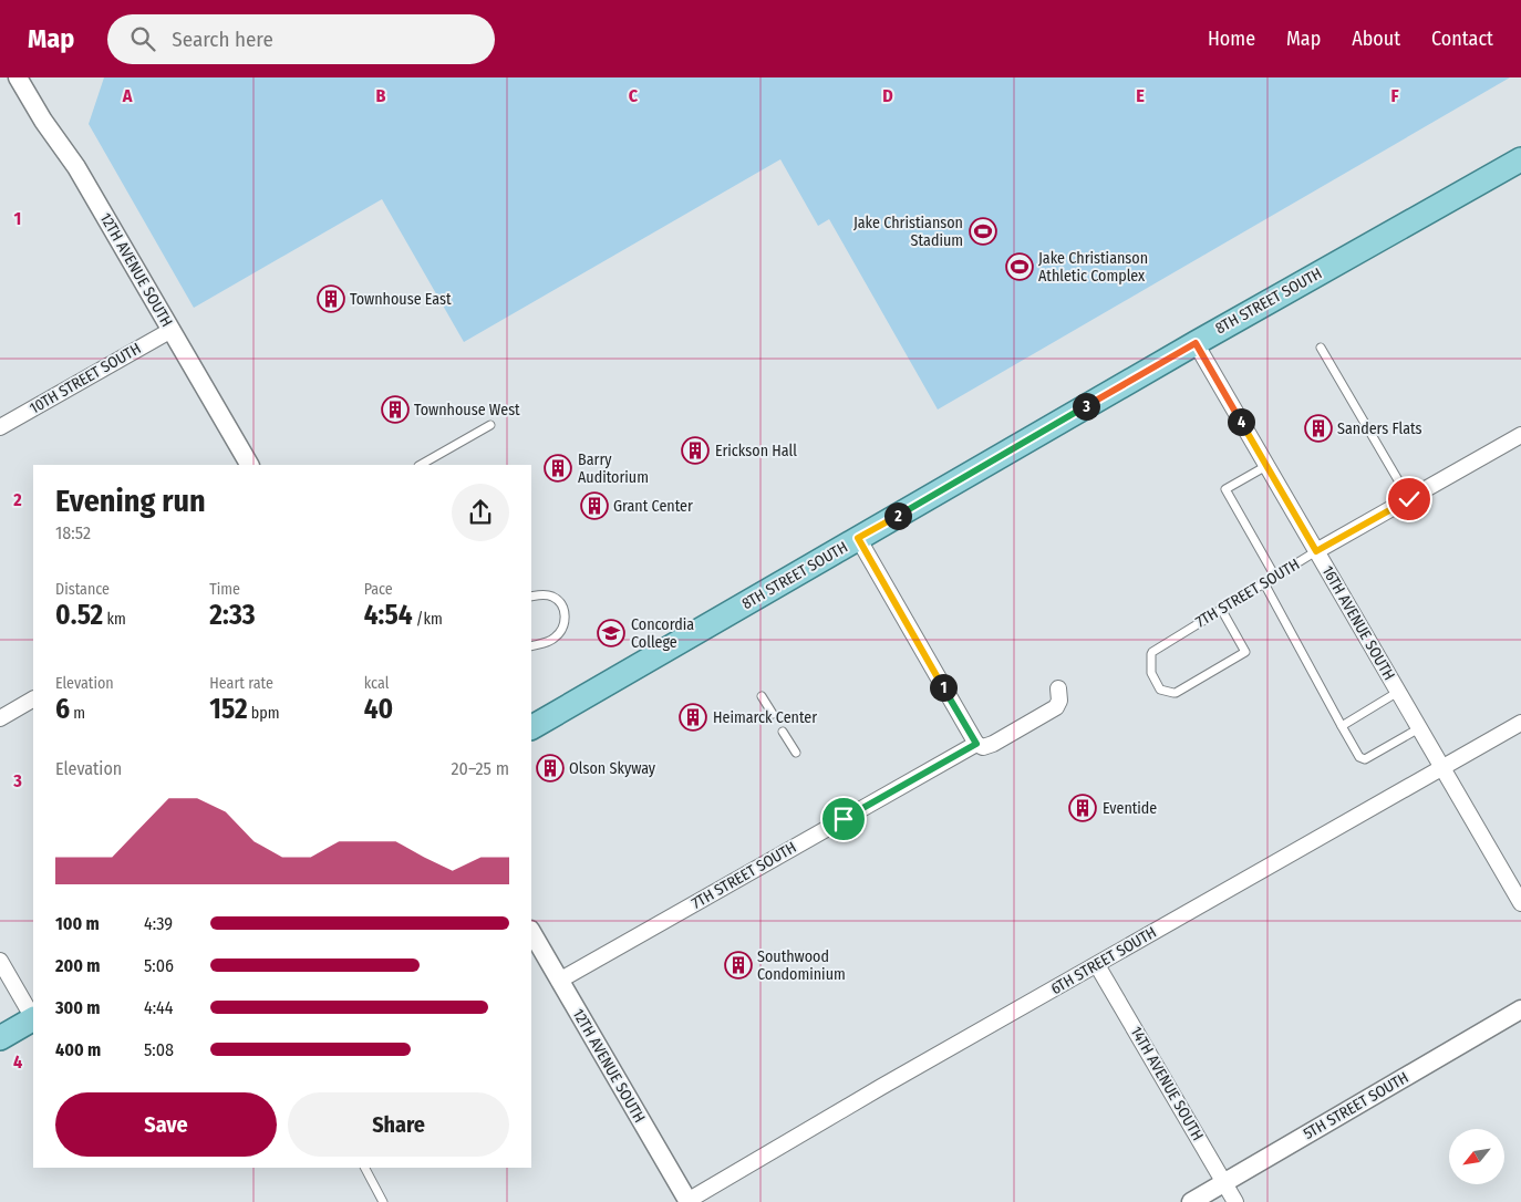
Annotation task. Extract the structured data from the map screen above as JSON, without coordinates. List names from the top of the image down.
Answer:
{
  "streets": {
    "main road": ["8TH STREET SOUTH"],
    "street": [
      "12TH AVENUE SOUTH",
      "10TH STREET SOUTH",
      "7TH STREET SOUTH",
      "16TH AVENUE SOUTH",
      "6TH STREET SOUTH",
      "14TH AVENUE SOUTH",
      "5TH STREET SOUTH"
    ]
  },
  "crossings": [
    ["12TH AVENUE SOUTH", "10TH STREET SOUTH"],
    ["12TH AVENUE SOUTH", "7TH STREET SOUTH"],
    ["12TH AVENUE SOUTH", "6TH STREET SOUTH"],
    ["8TH STREET SOUTH", "16TH AVENUE SOUTH"],
    ["7TH STREET SOUTH", "16TH AVENUE SOUTH"],
    ["16TH AVENUE SOUTH", "6TH STREET SOUTH"],
    ["6TH STREET SOUTH", "14TH AVENUE SOUTH"],
    ["14TH AVENUE SOUTH", "5TH STREET SOUTH"]
  ],
  "places": {
    "sports": ["Jake Christianson Stadium", "Jake Christianson Athletic Complex"],
    "building": [
      "Townhouse East",
      "Townhouse West",
      "Sanders Flats",
      "Erickson Hall",
      "Barry Auditorium",
      "Grant Center",
      "Heimarck Center",
      "Olson Skyway",
      "Eventide",
      "Southwood Condominium"
    ],
    "school or university": ["Concordia College"]
  },
  "north": "bottom left",
  "page": {
    "header": "Map",
    "search": "Search here",
    "nav": [
      "Home",
      "Map",
      "About",
      "Contact"
    ],
    "pins": [
      "3",
      "4",
      "2",
      "1"
    ],
    "heading": ["Evening run", "18:52"],
    "stats": [
      ["Distance", "0.52 km"],
      ["Time", "2:33"],
      ["Pace", "4:54 /km"],
      ["Elevation", "6 m"],
      ["Heart rate", "152 bpm"],
      ["kcal", "40"]
    ],
    "chart": ["Elevation", "20–25 m"],
    "list": [
      {
        "name": "100 m",
        "note": "4:39"
      },
      {
        "name": "200 m",
        "note": "5:06"
      },
      {
        "name": "300 m",
        "note": "4:44"
      },
      {
        "name": "400 m",
        "note": "5:08"
      }
    ],
    "buttons": ["Save", "Share"]
  },
  "grid": {
    "columns": [
      "A",
      "B",
      "C",
      "D",
      "E",
      "F"
    ],
    "rows": [
      "1",
      "2",
      "3",
      "4"
    ]
  }
}
